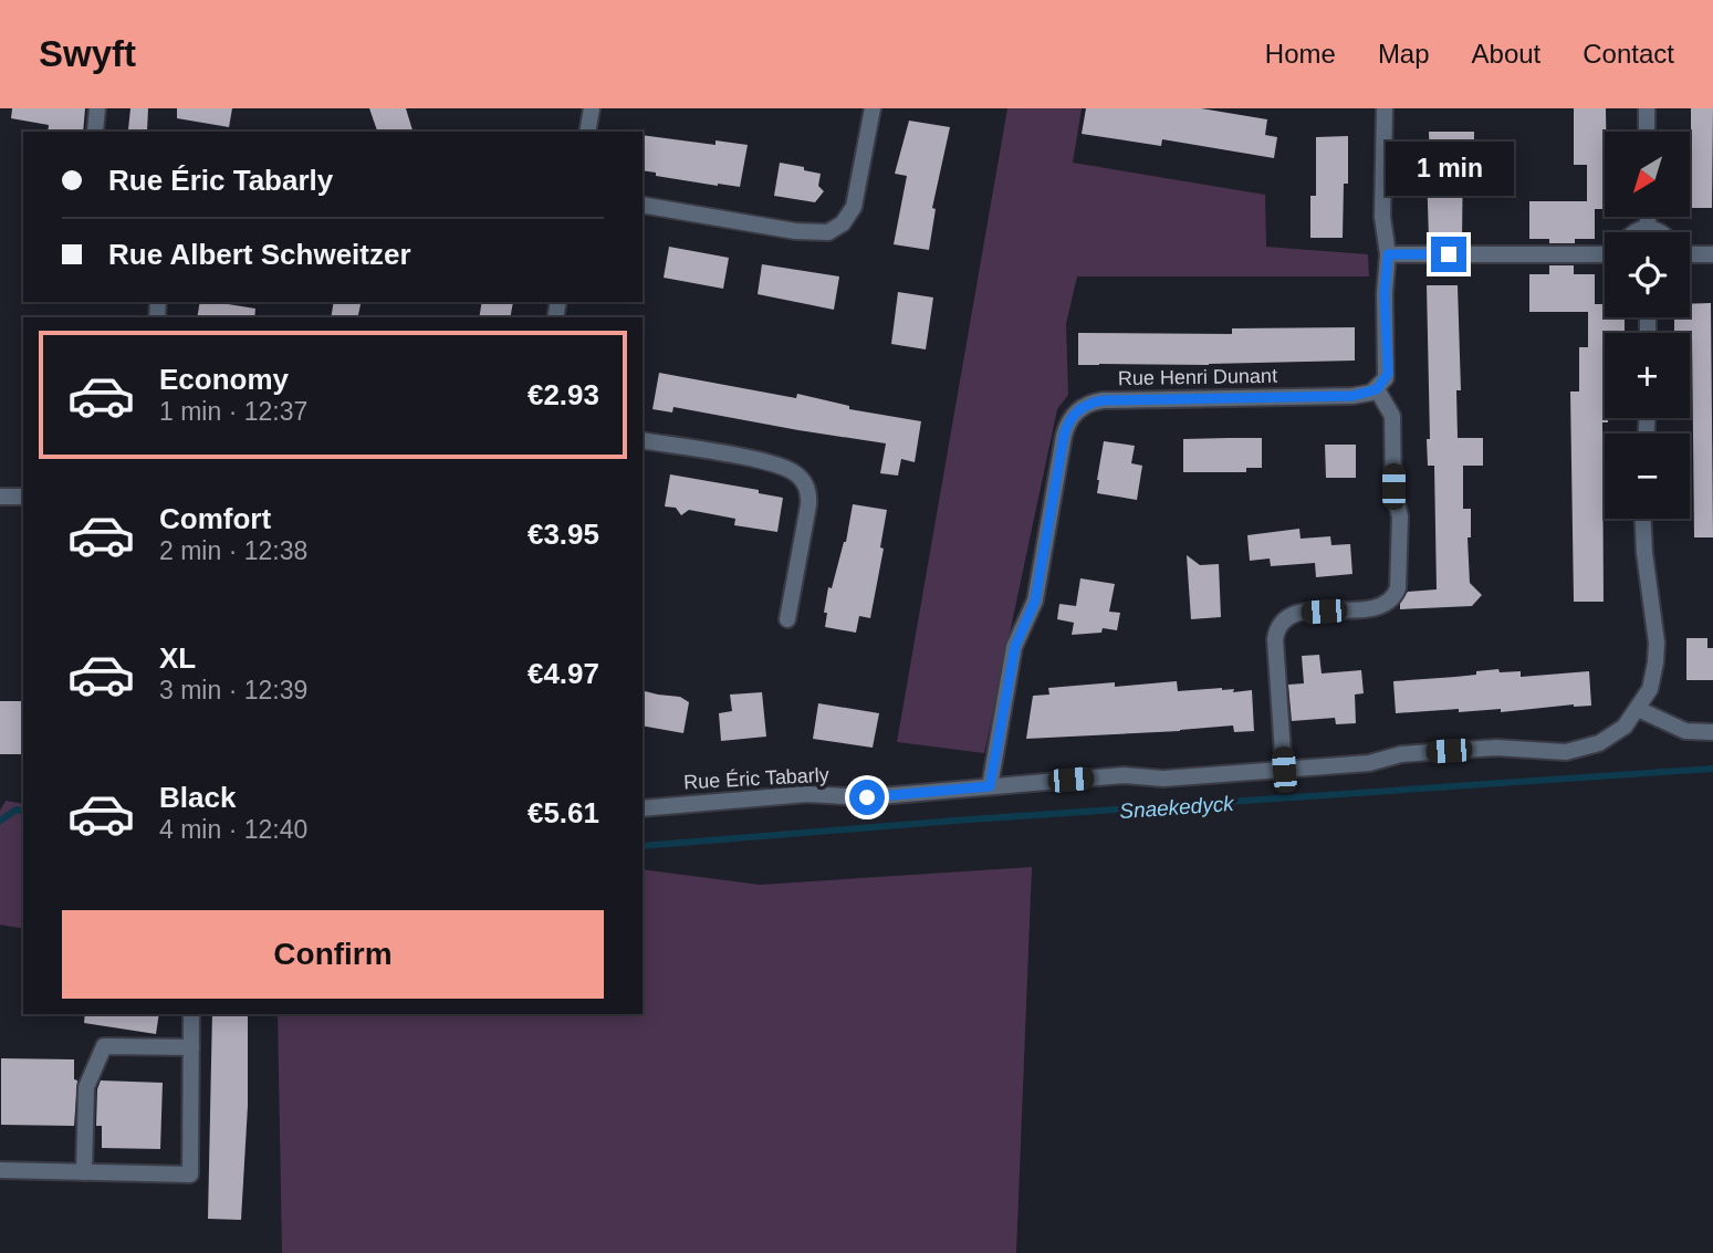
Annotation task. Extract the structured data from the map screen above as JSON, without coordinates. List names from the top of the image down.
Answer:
{
  "streets": {
    "street": ["Rue Henri Dunant", "Rue Éric Tabarly"]
  },
  "crossings": [
    ["Rue Henri Dunant", "Rue Éric Tabarly"]
  ],
  "water": ["Snaekedyck"],
  "north": "bottom left",
  "page": {
    "header": "Swyft",
    "nav": [
      "Home",
      "Map",
      "About",
      "Contact"
    ],
    "map_buttons": ["+", "−"],
    "banner": ["Rue Éric Tabarly", "Rue Albert Schweitzer"],
    "bubble": "1 min",
    "list": [
      {
        "name": "Economy",
        "note": "1 min · 12:37",
        "value": "€2.93"
      },
      {
        "name": "Comfort",
        "note": "2 min · 12:38",
        "value": "€3.95"
      },
      {
        "name": "XL",
        "note": "3 min · 12:39",
        "value": "€4.97"
      },
      {
        "name": "Black",
        "note": "4 min · 12:40",
        "value": "€5.61"
      }
    ],
    "buttons": "Confirm"
  }
}
